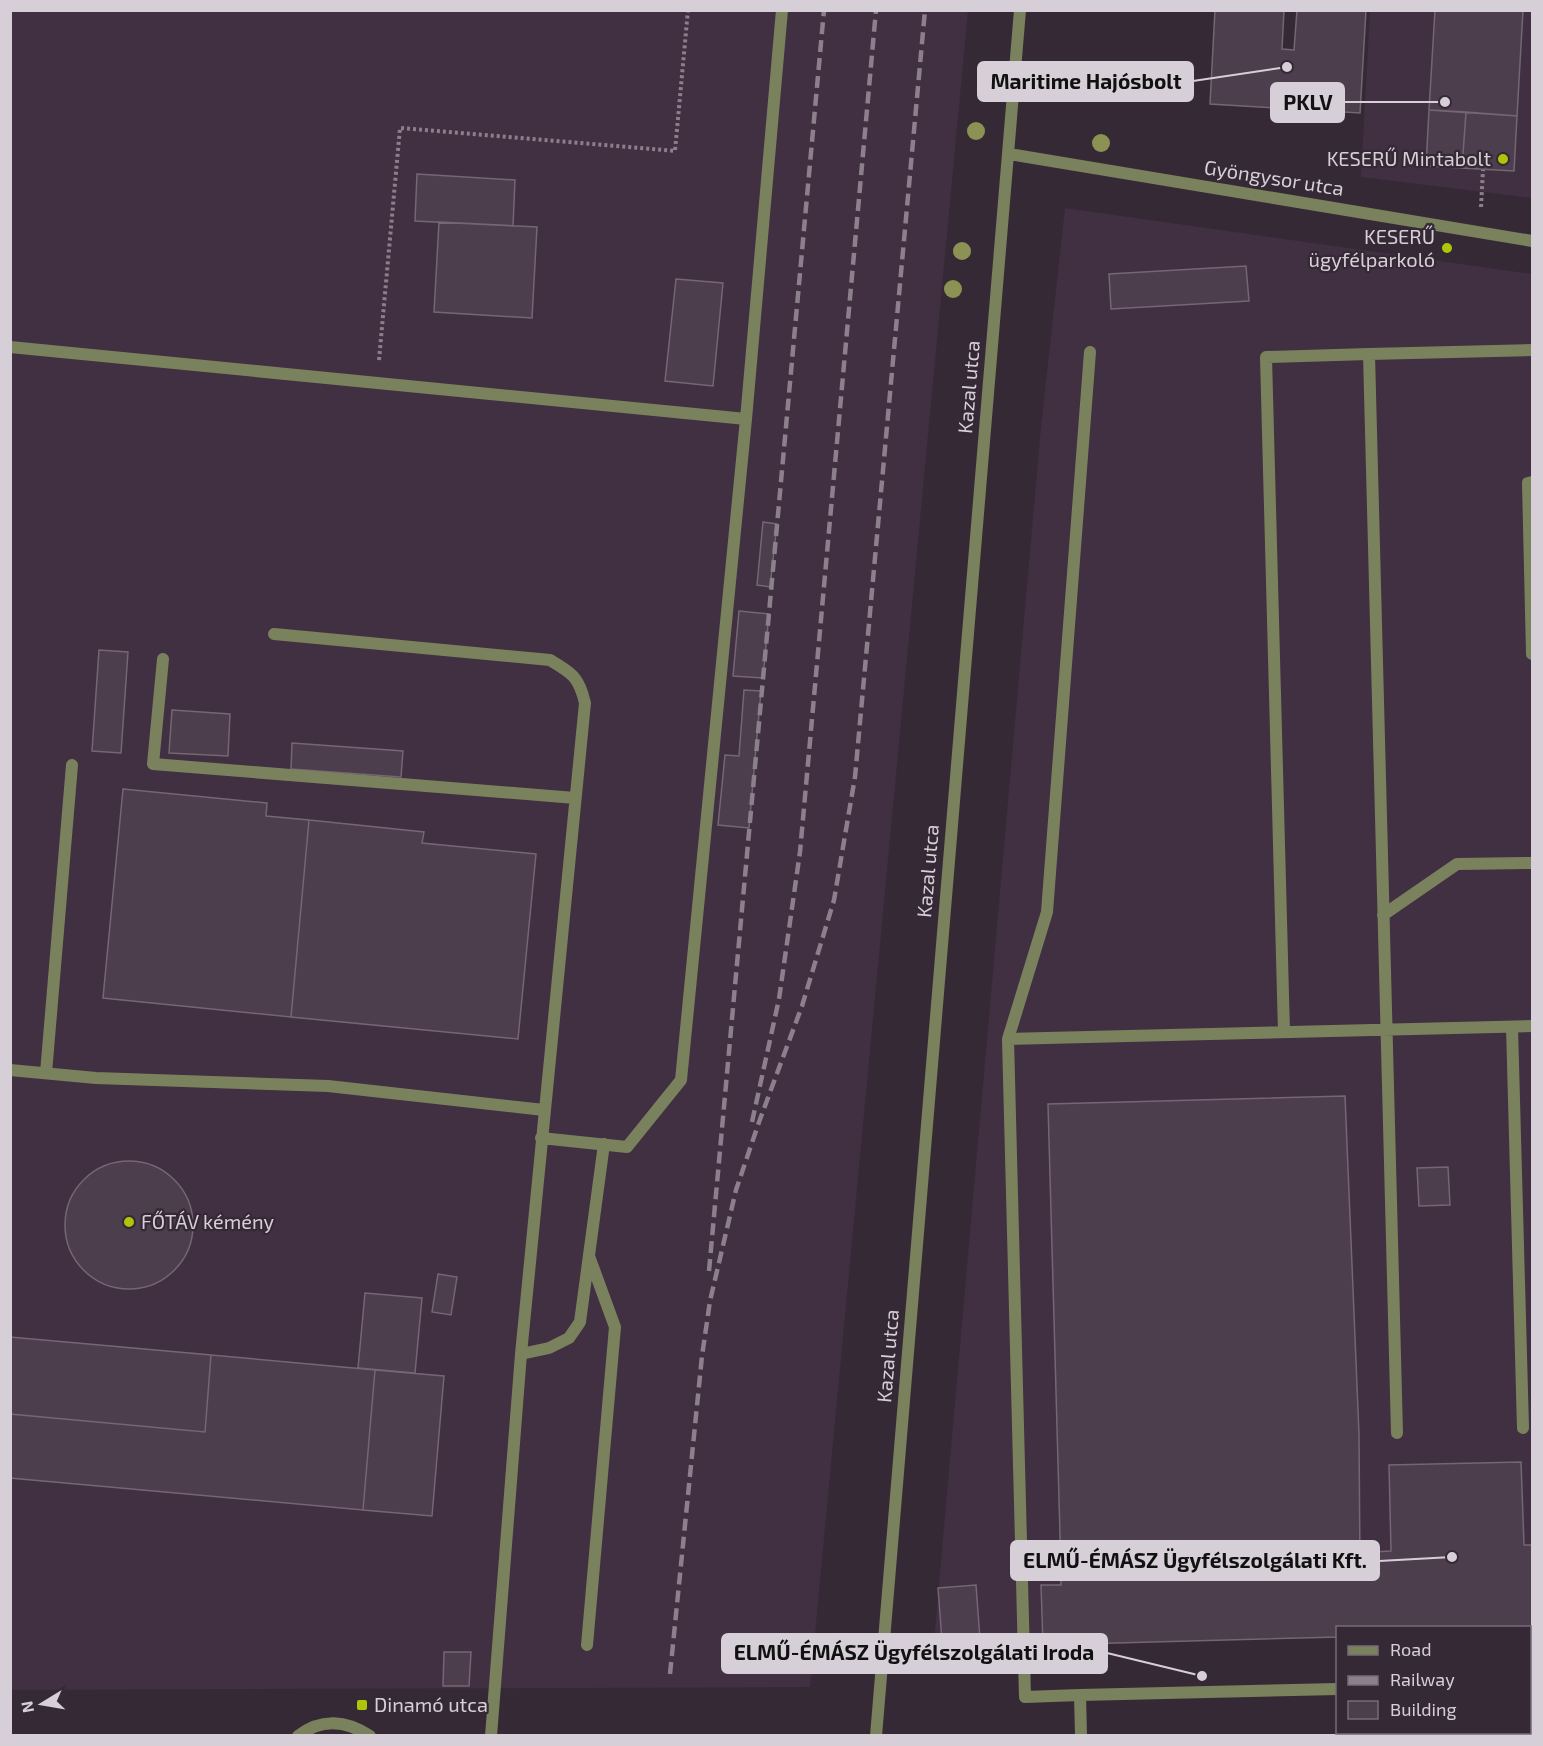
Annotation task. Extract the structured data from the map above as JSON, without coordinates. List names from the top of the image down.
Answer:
{
  "streets": {
    "street": ["Gyöngysor utca", "Kazal utca"]
  },
  "crossings": [
    ["Gyöngysor utca", "Kazal utca"]
  ],
  "places": {
    "other": [
      "Maritime Hajósbolt",
      "PKLV",
      "KESERŰ Mintabolt",
      "KESERŰ ügyfélparkoló",
      "FŐTÁV kémény",
      "ELMŰ-ÉMÁSZ Ügyfélszolgálati Kft.",
      "ELMŰ-ÉMÁSZ Ügyfélszolgálati Iroda"
    ],
    "transit": ["Dinamó utca"]
  },
  "legend": ["Road", "Railway", "Building"],
  "north": "left"
}
